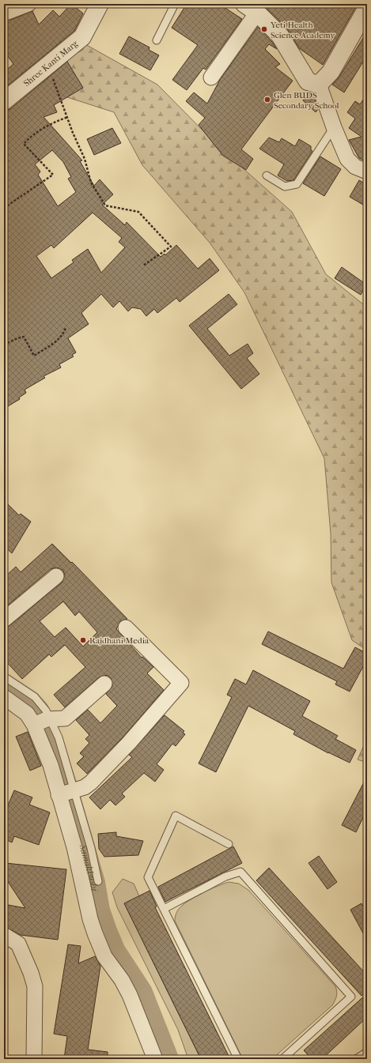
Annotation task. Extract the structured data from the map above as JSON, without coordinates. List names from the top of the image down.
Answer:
{
  "streets": {
    "street": ["Shree Kanti Marg"]
  },
  "water": ["Samakhushi"],
  "places": ["Yeti Health Science Academy", "Glen BUDS Secondary School", "Rajdhani Media"]
}
